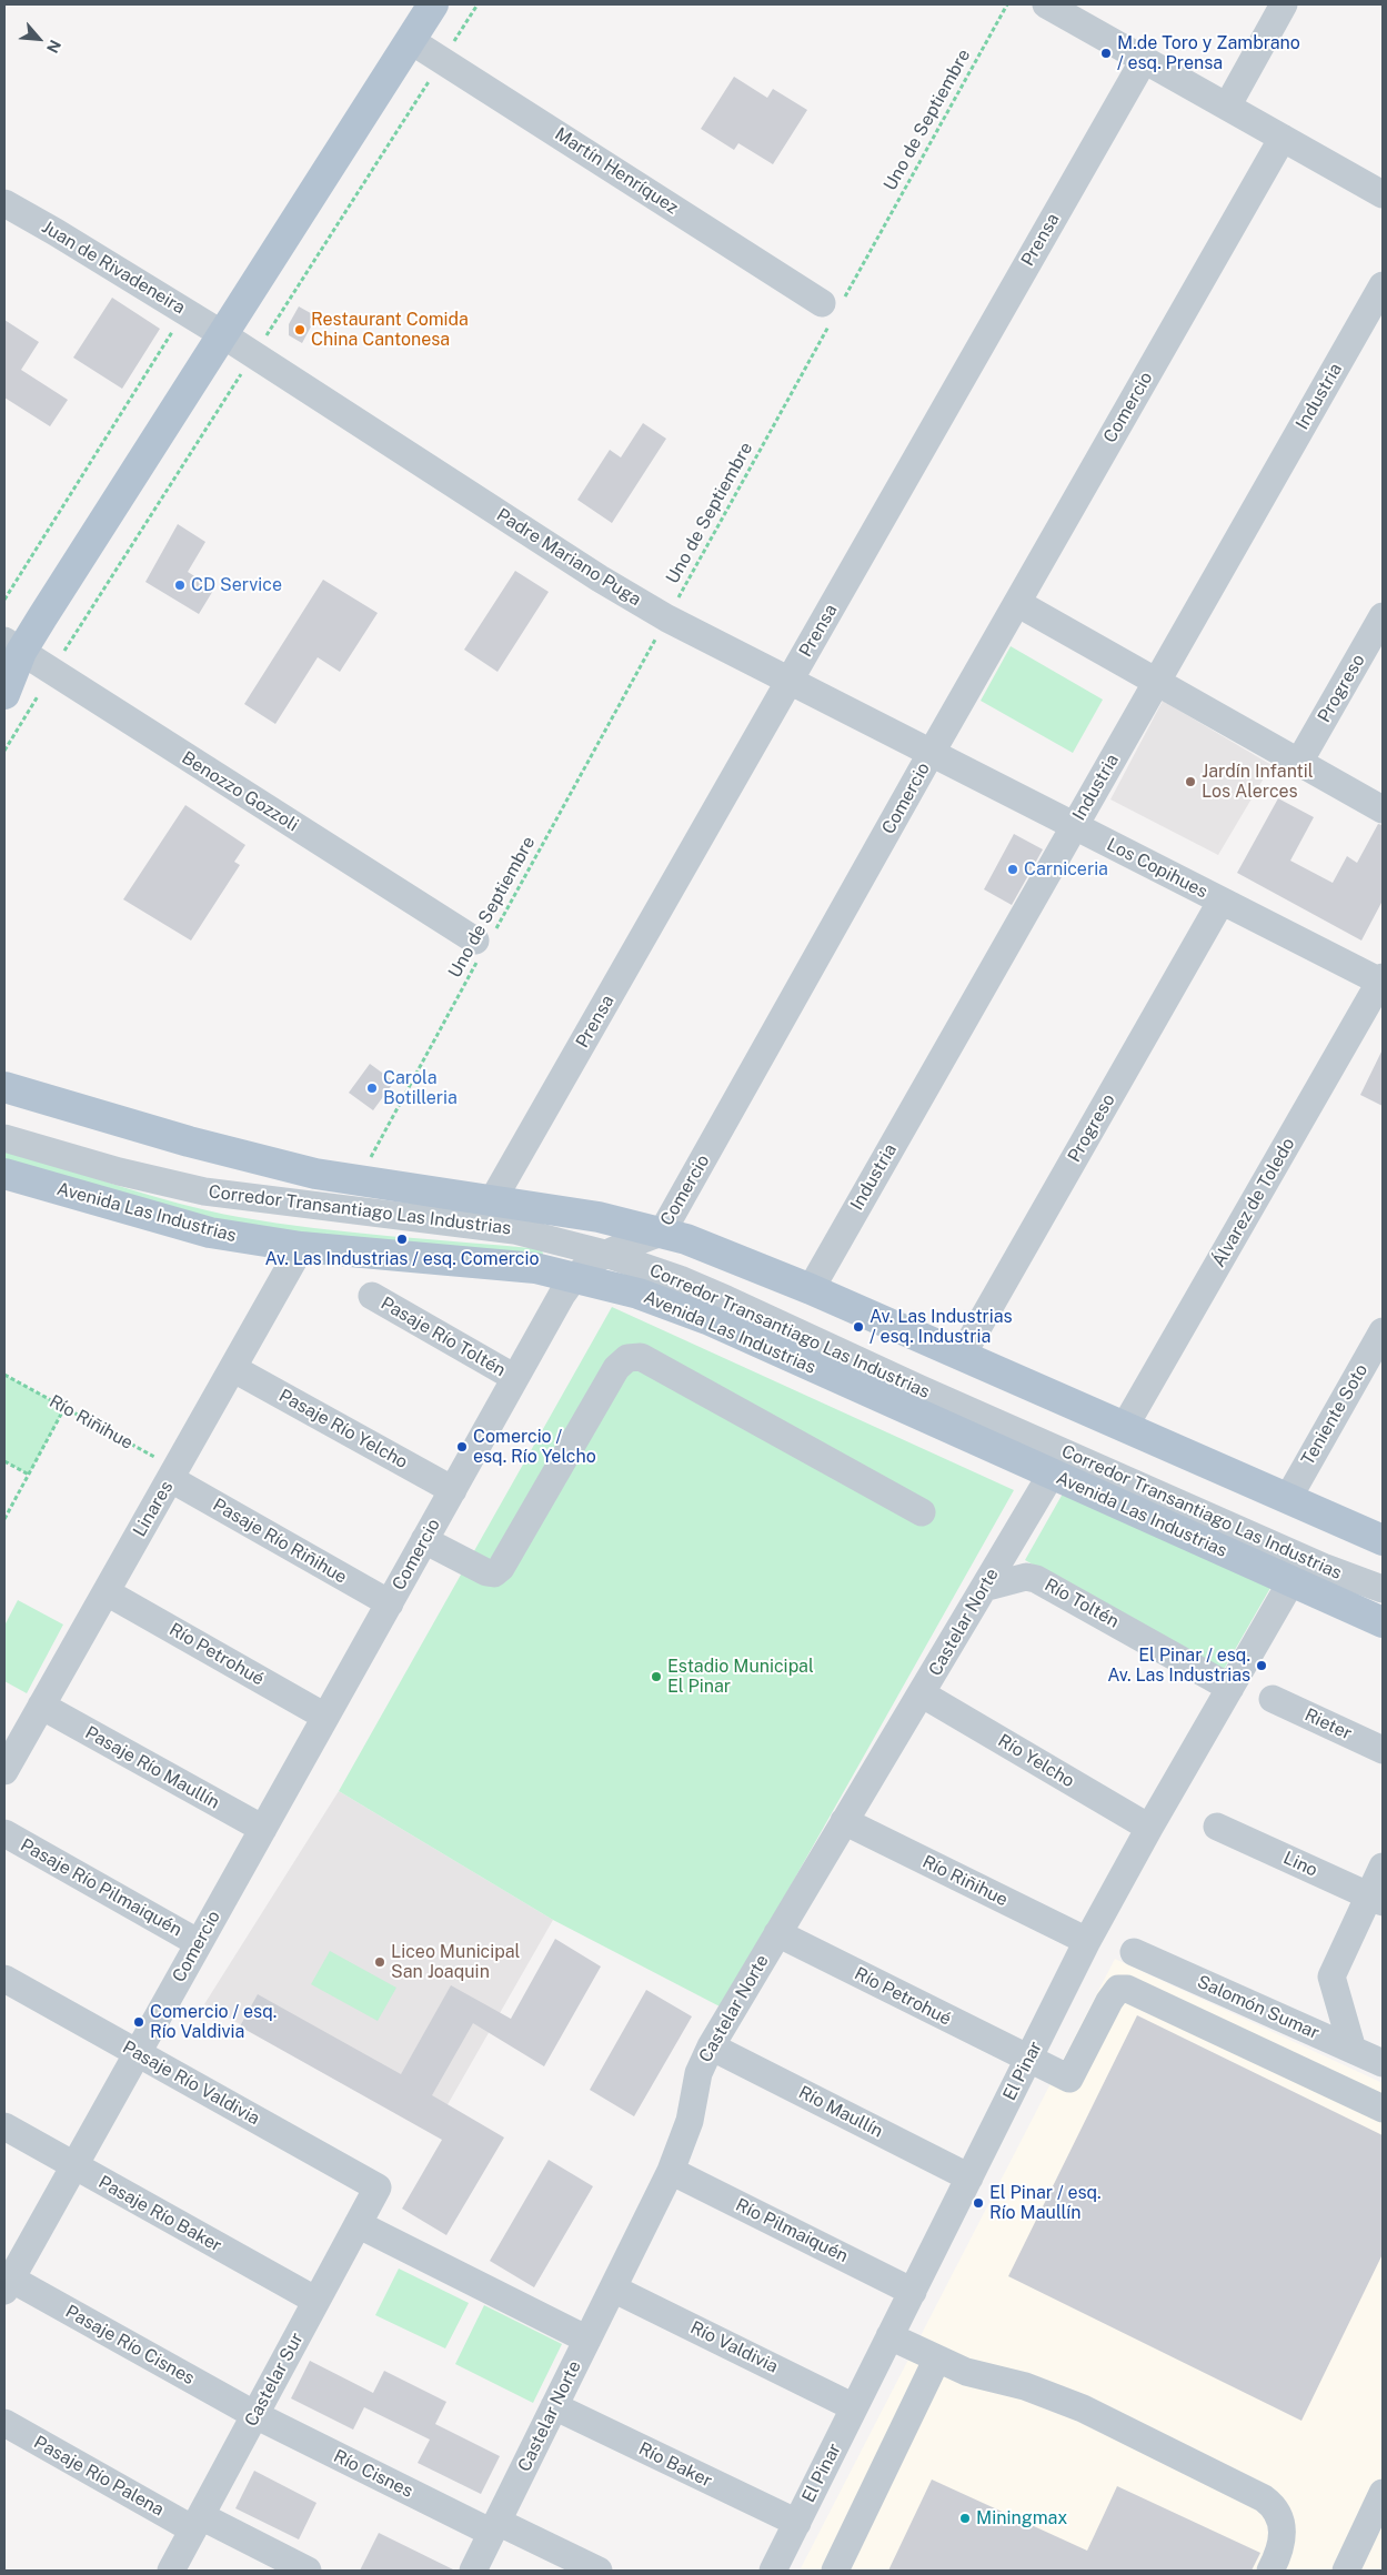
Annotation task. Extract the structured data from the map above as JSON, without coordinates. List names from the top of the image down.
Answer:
{
  "streets": {
    "main road": ["Avenida Las Industrias"],
    "street": [
      "Martín Henríquez",
      "Prensa",
      "Juan de Rivadeneira",
      "Industria",
      "Comercio",
      "Padre Mariano Puga",
      "Progreso",
      "Benozzo Gozzoli",
      "Los Copihues",
      "Álvarez de Toledo",
      "Corredor Transantiago Las Industrias",
      "Pasaje Río Toltén",
      "Teniente Soto",
      "Río Riñihue",
      "Pasaje Río Yelcho",
      "Linares",
      "Pasaje Río Riñihue",
      "Río Toltén",
      "Castelar Norte",
      "Río Petrohué",
      "Rieter",
      "Río Yelcho",
      "Pasaje Río Maullín",
      "Lino",
      "Pasaje Río Pilmaiquén",
      "Salomón Sumar",
      "El Pinar",
      "Pasaje Río Valdivia",
      "Río Maullín",
      "Pasaje Río Baker",
      "Río Pilmaiquén",
      "Pasaje Río Cisnes",
      "Río Valdivia",
      "Castelar Sur",
      "Río Baker",
      "Río Cisnes",
      "Pasaje Río Palena"
    ],
    "path": ["Uno de Septiembre"]
  },
  "crossings": [
    ["Uno de Septiembre", "Martín Henríquez"],
    ["Uno de Septiembre", "Padre Mariano Puga"],
    ["Uno de Septiembre", "Benozzo Gozzoli"],
    ["Prensa", "Padre Mariano Puga"],
    ["Juan de Rivadeneira", "Padre Mariano Puga"],
    ["Industria", "Los Copihues"],
    ["Comercio", "Padre Mariano Puga"],
    ["Comercio", "Los Copihues"],
    ["Comercio", "Corredor Transantiago Las Industrias"],
    ["Comercio", "Avenida Las Industrias"],
    ["Comercio", "Pasaje Río Toltén"],
    ["Comercio", "Pasaje Río Yelcho"],
    ["Comercio", "Pasaje Río Riñihue"],
    ["Comercio", "Río Petrohué"],
    ["Comercio", "Pasaje Río Maullín"],
    ["Comercio", "Pasaje Río Pilmaiquén"],
    ["Comercio", "Pasaje Río Valdivia"],
    ["Comercio", "Pasaje Río Baker"],
    ["Comercio", "Pasaje Río Cisnes"],
    ["Padre Mariano Puga", "Los Copihues"],
    ["Progreso", "Los Copihues"],
    ["Los Copihues", "Álvarez de Toledo"],
    ["Avenida Las Industrias", "Linares"],
    ["Avenida Las Industrias", "Castelar Norte"],
    ["Avenida Las Industrias", "El Pinar"],
    ["Río Riñihue", "Linares"],
    ["Río Riñihue", "Pasaje Río Riñihue"],
    ["Río Riñihue", "Castelar Norte"],
    ["Río Riñihue", "El Pinar"],
    ["Pasaje Río Yelcho", "Linares"],
    ["Linares", "Pasaje Río Riñihue"],
    ["Linares", "Río Petrohué"],
    ["Linares", "Pasaje Río Maullín"],
    ["Río Toltén", "Castelar Norte"],
    ["Río Toltén", "El Pinar"],
    ["Castelar Norte", "Río Petrohué"],
    ["Castelar Norte", "Río Yelcho"],
    ["Castelar Norte", "Río Maullín"],
    ["Castelar Norte", "Río Pilmaiquén"],
    ["Castelar Norte", "Río Valdivia"],
    ["Castelar Norte", "Río Baker"],
    ["Castelar Norte", "Río Cisnes"],
    ["Río Petrohué", "El Pinar"],
    ["Río Yelcho", "El Pinar"],
    ["El Pinar", "Río Maullín"],
    ["El Pinar", "Río Pilmaiquén"],
    ["El Pinar", "Río Valdivia"],
    ["El Pinar", "Río Baker"],
    ["Pasaje Río Valdivia", "Castelar Sur"],
    ["Pasaje Río Baker", "Castelar Sur"],
    ["Pasaje Río Cisnes", "Castelar Sur"],
    ["Pasaje Río Cisnes", "Río Cisnes"],
    ["Castelar Sur", "Río Cisnes"],
    ["Castelar Sur", "Pasaje Río Palena"]
  ],
  "places": [
    "M.de Toro y Zambrano / esq. Prensa",
    "Restaurant Comida China Cantonesa",
    "CD Service",
    "Jardín Infantil Los Alerces",
    "Carniceria",
    "Carola Botilleria",
    "Av. Las Industrias / esq. Comercio",
    "Av. Las Industrias / esq. Industria",
    "Comercio / esq. Río Yelcho",
    "El Pinar / esq. Av. Las Industrias",
    "Estadio Municipal El Pinar",
    "Liceo Municipal San Joaquin",
    "Comercio / esq. Río Valdivia",
    "El Pinar / esq. Río Maullín",
    "Miningmax"
  ],
  "north": "bottom right"
}
